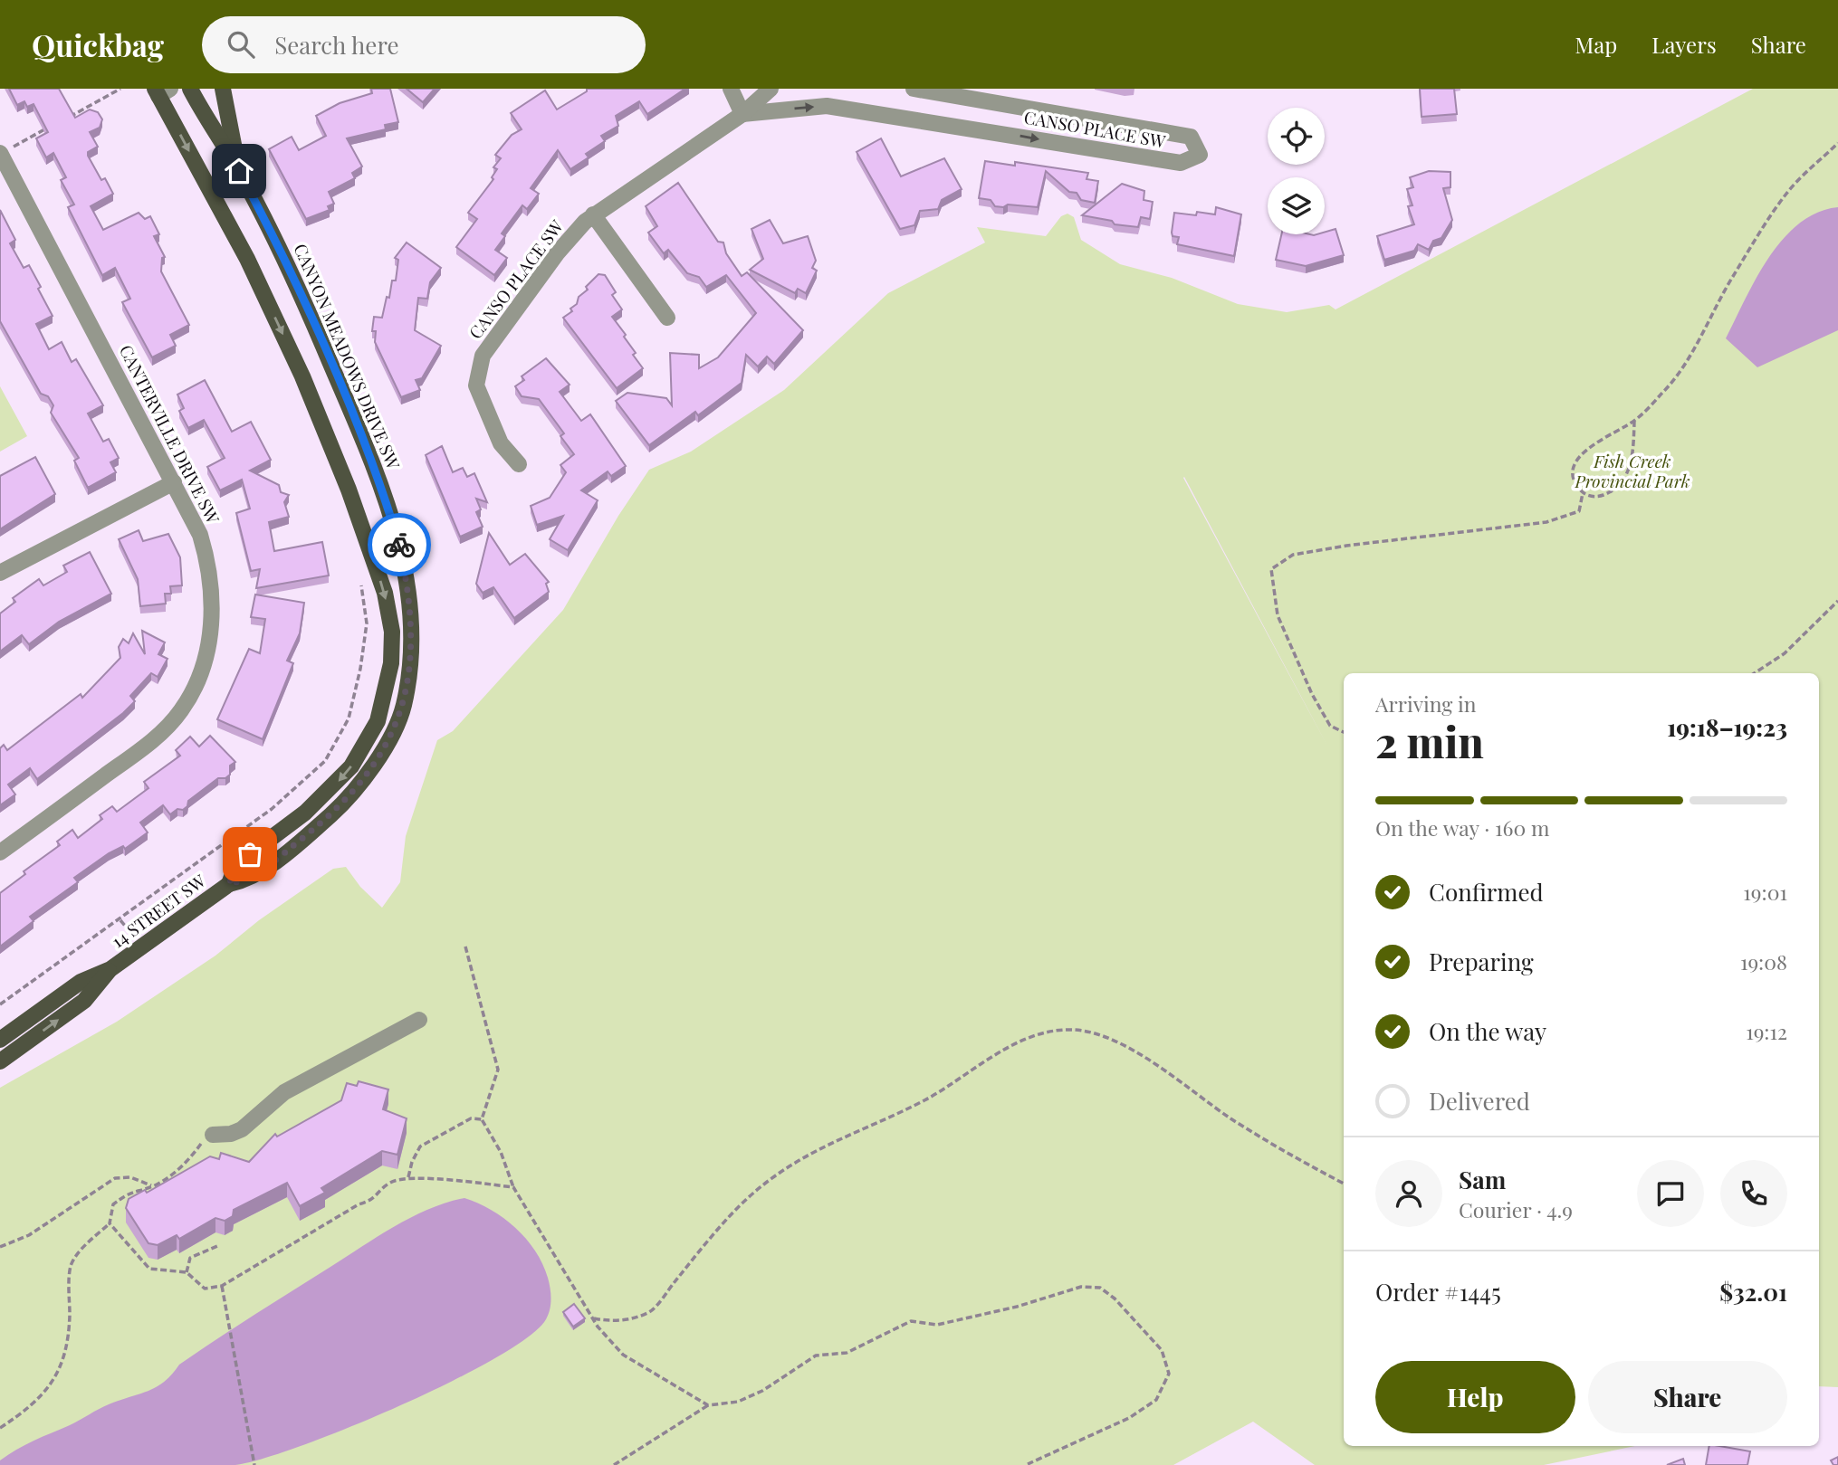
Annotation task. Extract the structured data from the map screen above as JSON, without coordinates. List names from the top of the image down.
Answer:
{
  "streets": {
    "main road": ["CANYON MEADOWS DRIVE SW", "14 STREET SW"],
    "street": ["CANSO PLACE SW", "CANTERVILLE DRIVE SW"]
  },
  "crossings": [
    ["CANYON MEADOWS DRIVE SW", "14 STREET SW"]
  ],
  "parks": ["Fish Creek Provincial Park"],
  "page": {
    "header": "Quickbag",
    "search": "Search here",
    "nav": ["Map", "Layers", "Share"],
    "heading": ["2 min", "Arriving in", "19:18–19:23"],
    "panel": [
      "Sam",
      "Courier · 4.9",
      "Order #1445",
      "$32.01"
    ],
    "bar": "On the way · 160 m",
    "list": [
      ["Confirmed", "19:01"],
      ["Preparing", "19:08"],
      ["On the way", "19:12"],
      "Delivered"
    ],
    "buttons": ["Help", "Share"]
  }
}
